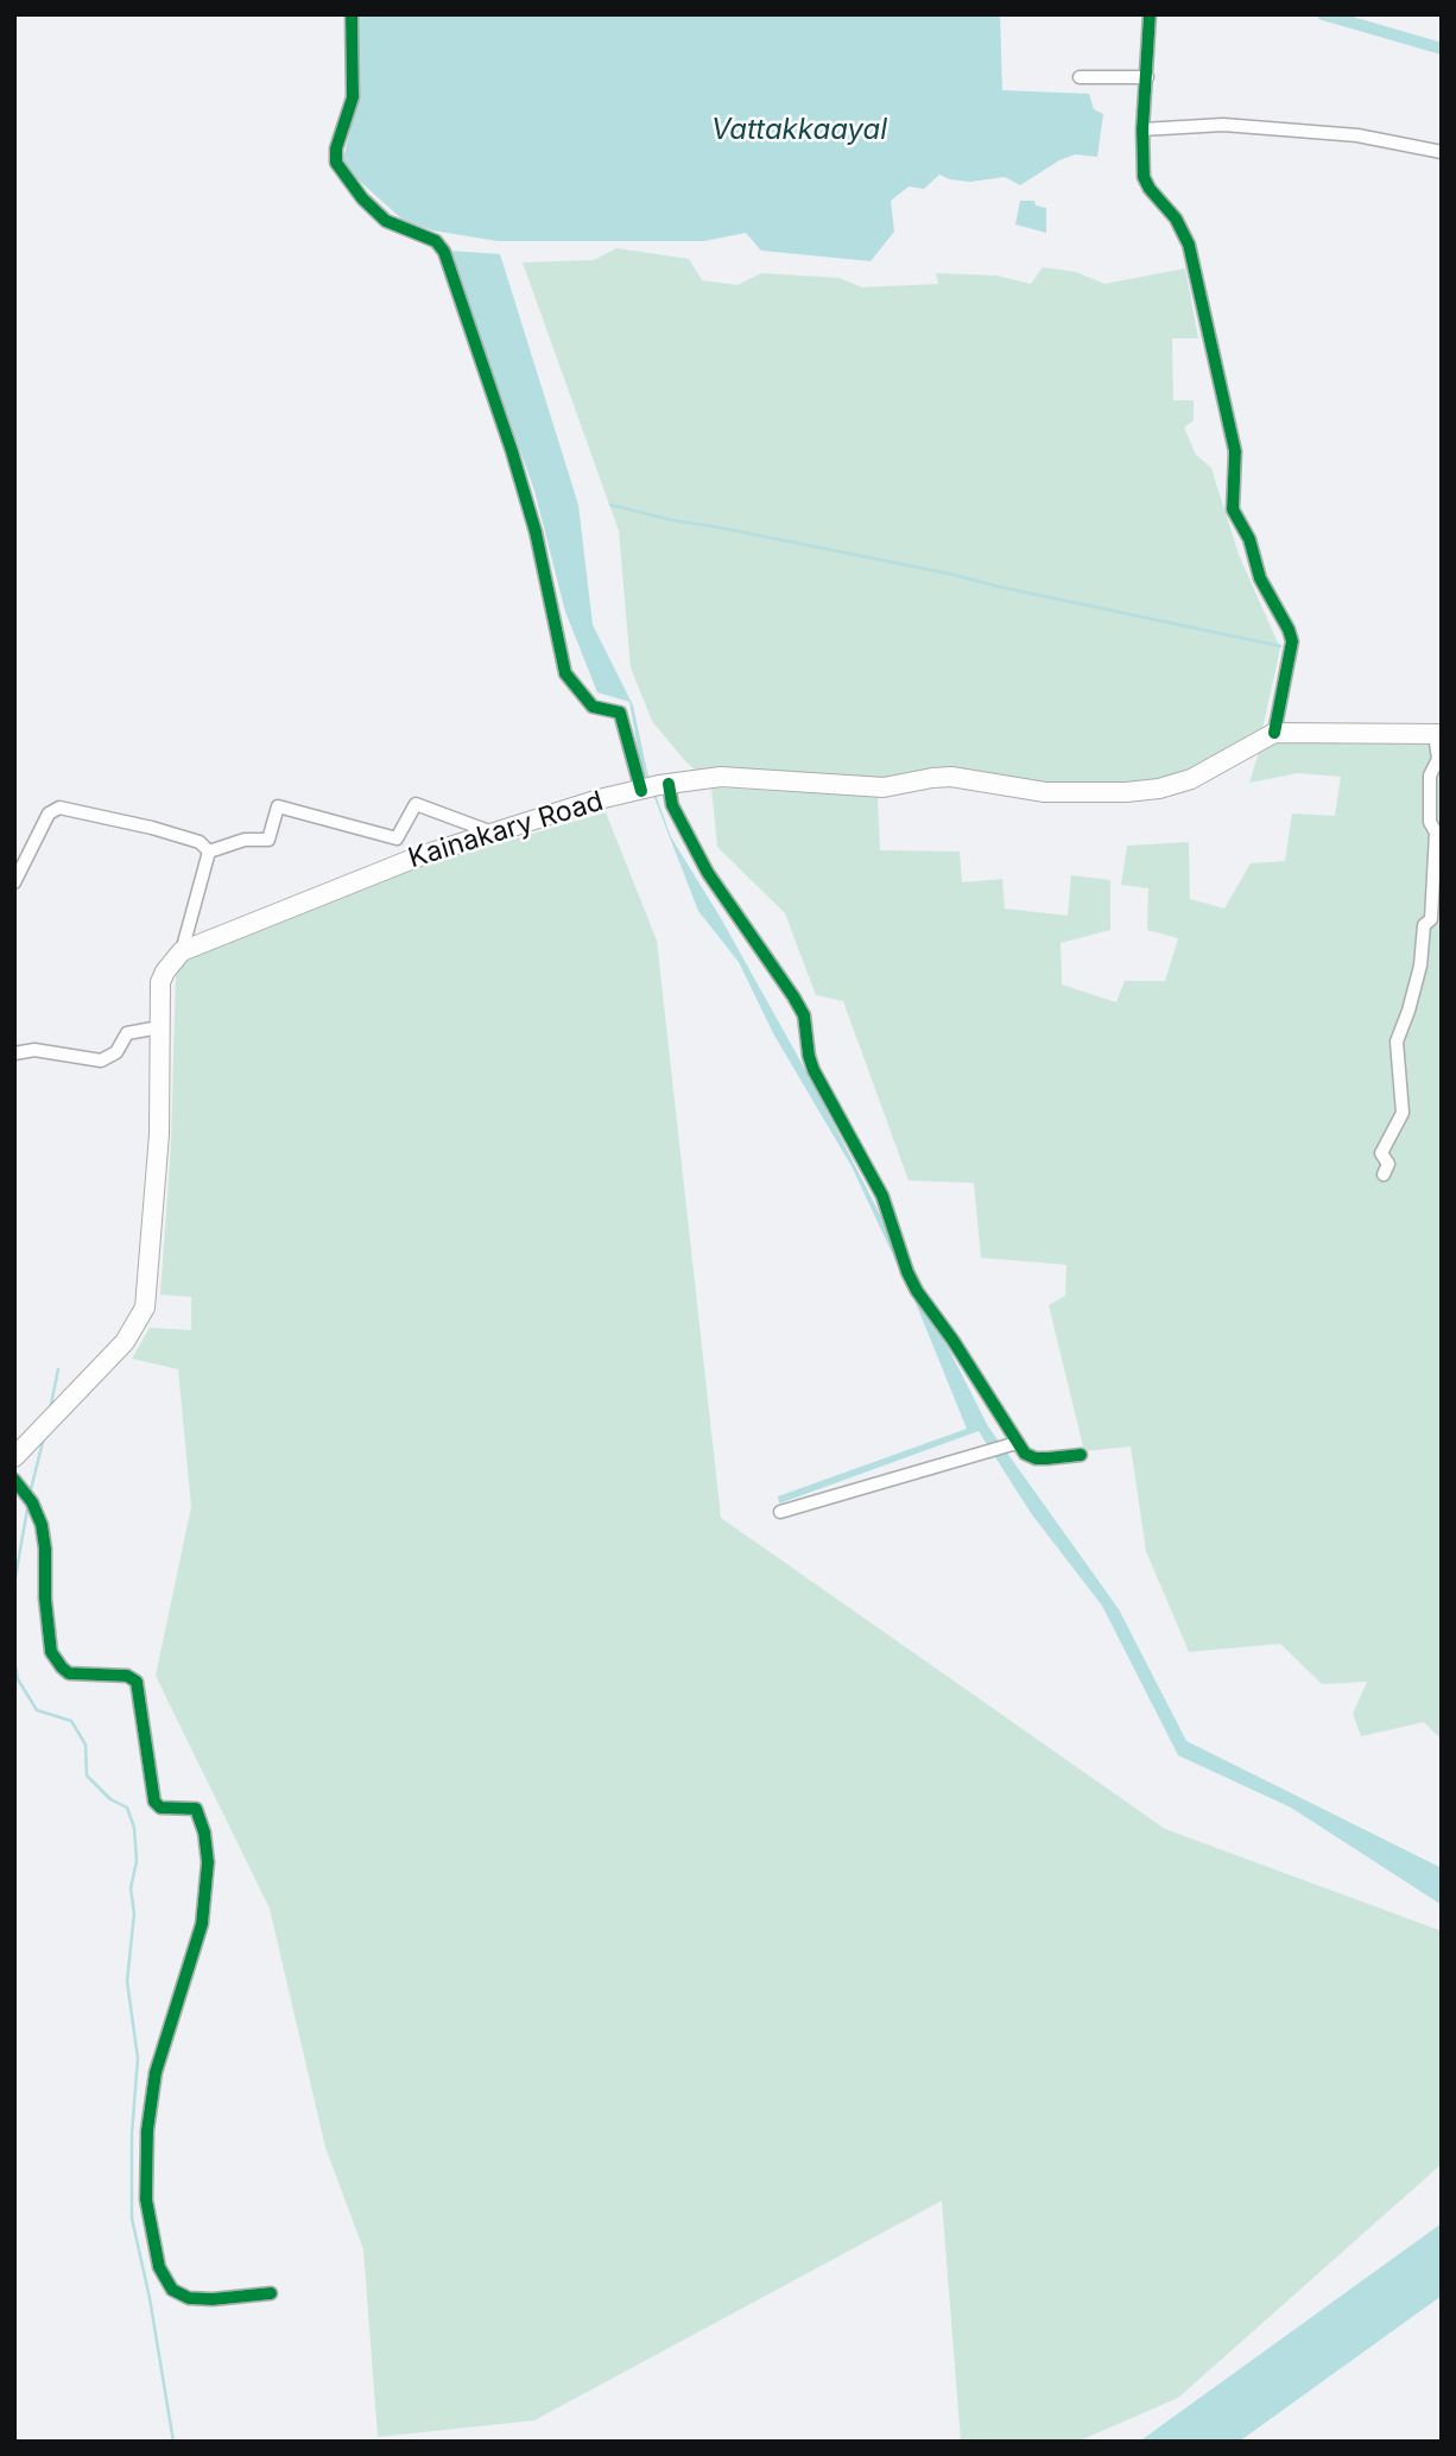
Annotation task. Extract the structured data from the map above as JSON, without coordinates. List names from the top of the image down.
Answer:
{
  "streets": {
    "main road": ["Kainakary Road"]
  },
  "water": ["Vattakkaayal"]
}
